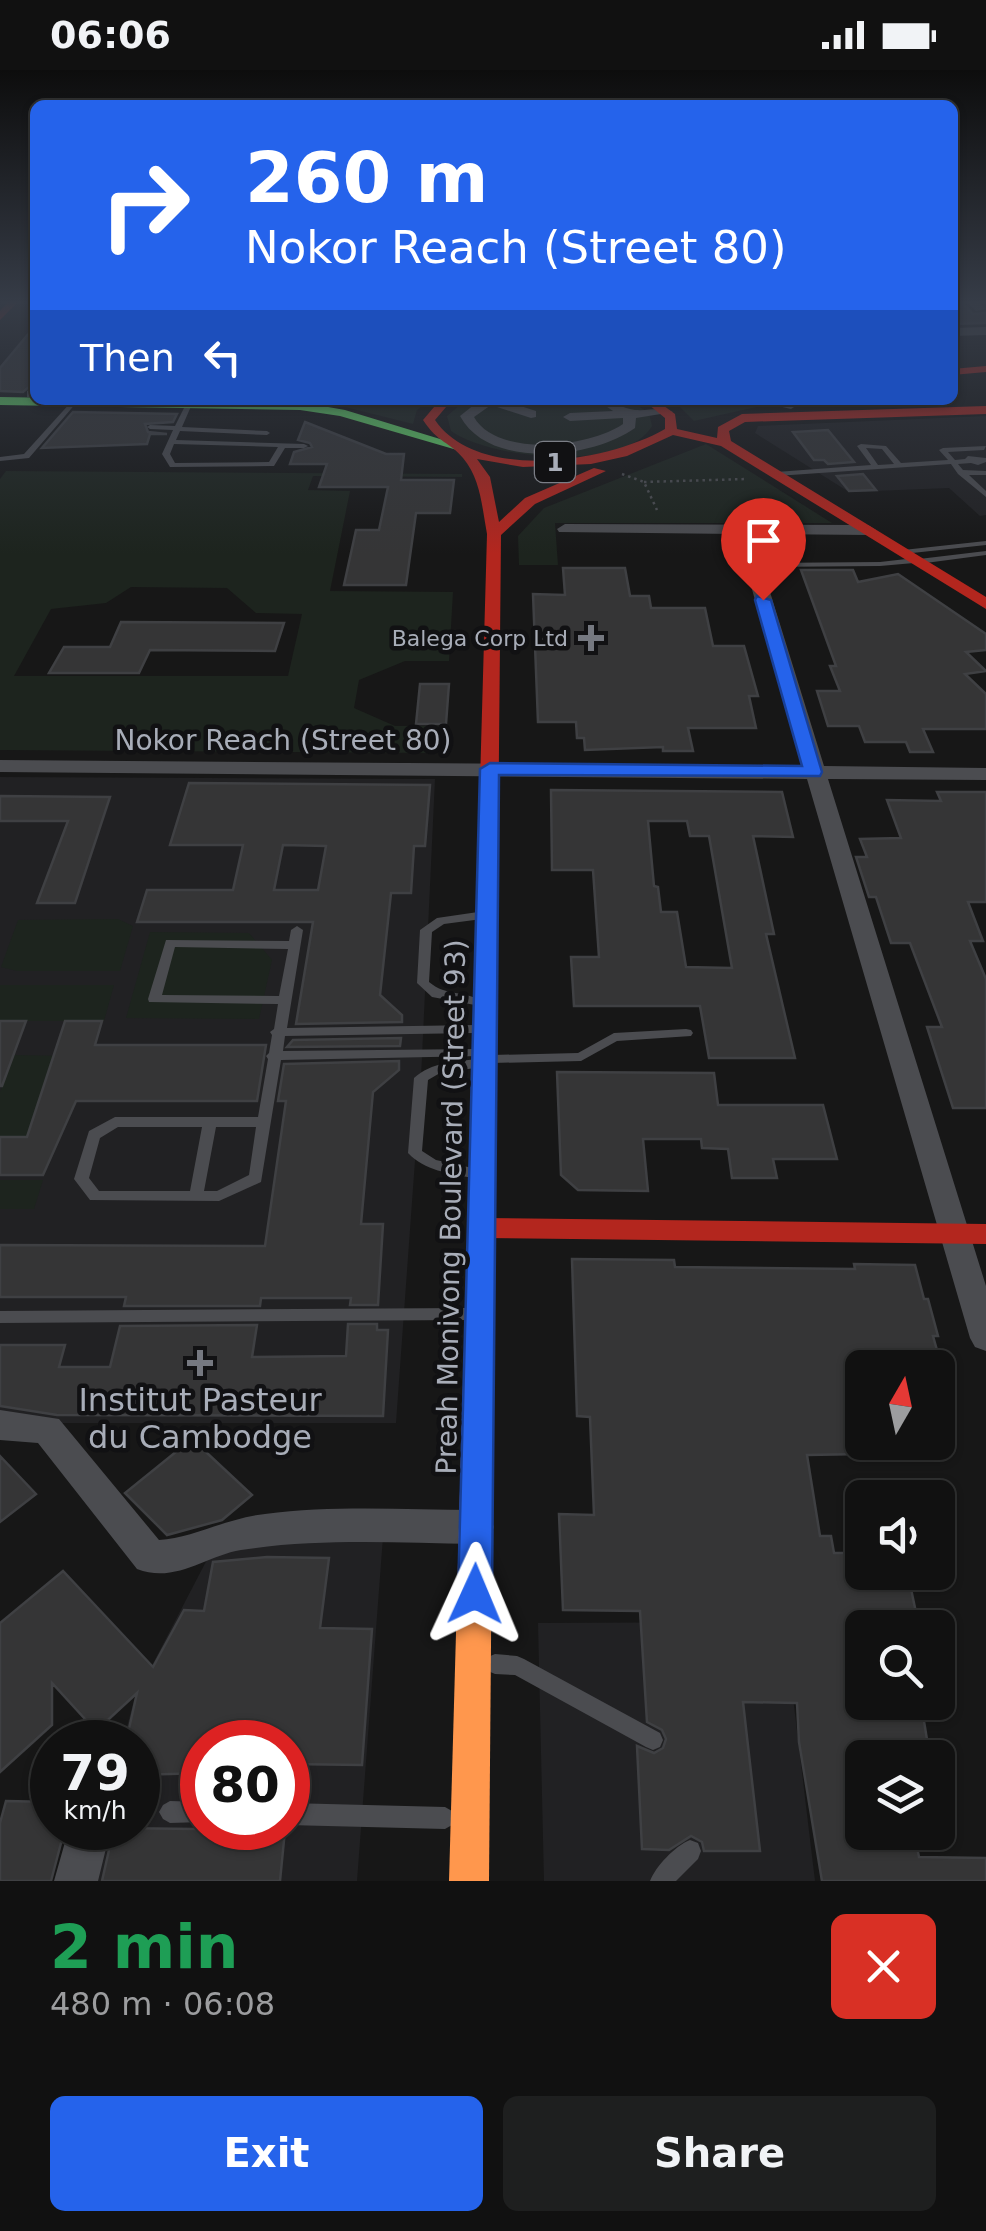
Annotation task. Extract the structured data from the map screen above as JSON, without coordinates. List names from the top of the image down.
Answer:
{
  "streets": {
    "main road": ["1", "Preah Monivong Boulevard (Street 93)"],
    "street": ["Nokor Reach (Street 80)"]
  },
  "crossings": [
    ["1", "Preah Monivong Boulevard (Street 93)"],
    ["Nokor Reach (Street 80)", "Preah Monivong Boulevard (Street 93)"]
  ],
  "places": {
    "health": ["Balega Corp Ltd", "Institut Pasteur du Cambodge"]
  },
  "north": "top",
  "page": {
    "status": "06:06",
    "turn": ["260 m", "Nokor Reach (Street 80)"],
    "then": "Then",
    "speed": "79 km/h",
    "limit": "80",
    "heading": ["2 min", "480 m · 06:08"],
    "buttons": ["Exit", "Share"]
  }
}
